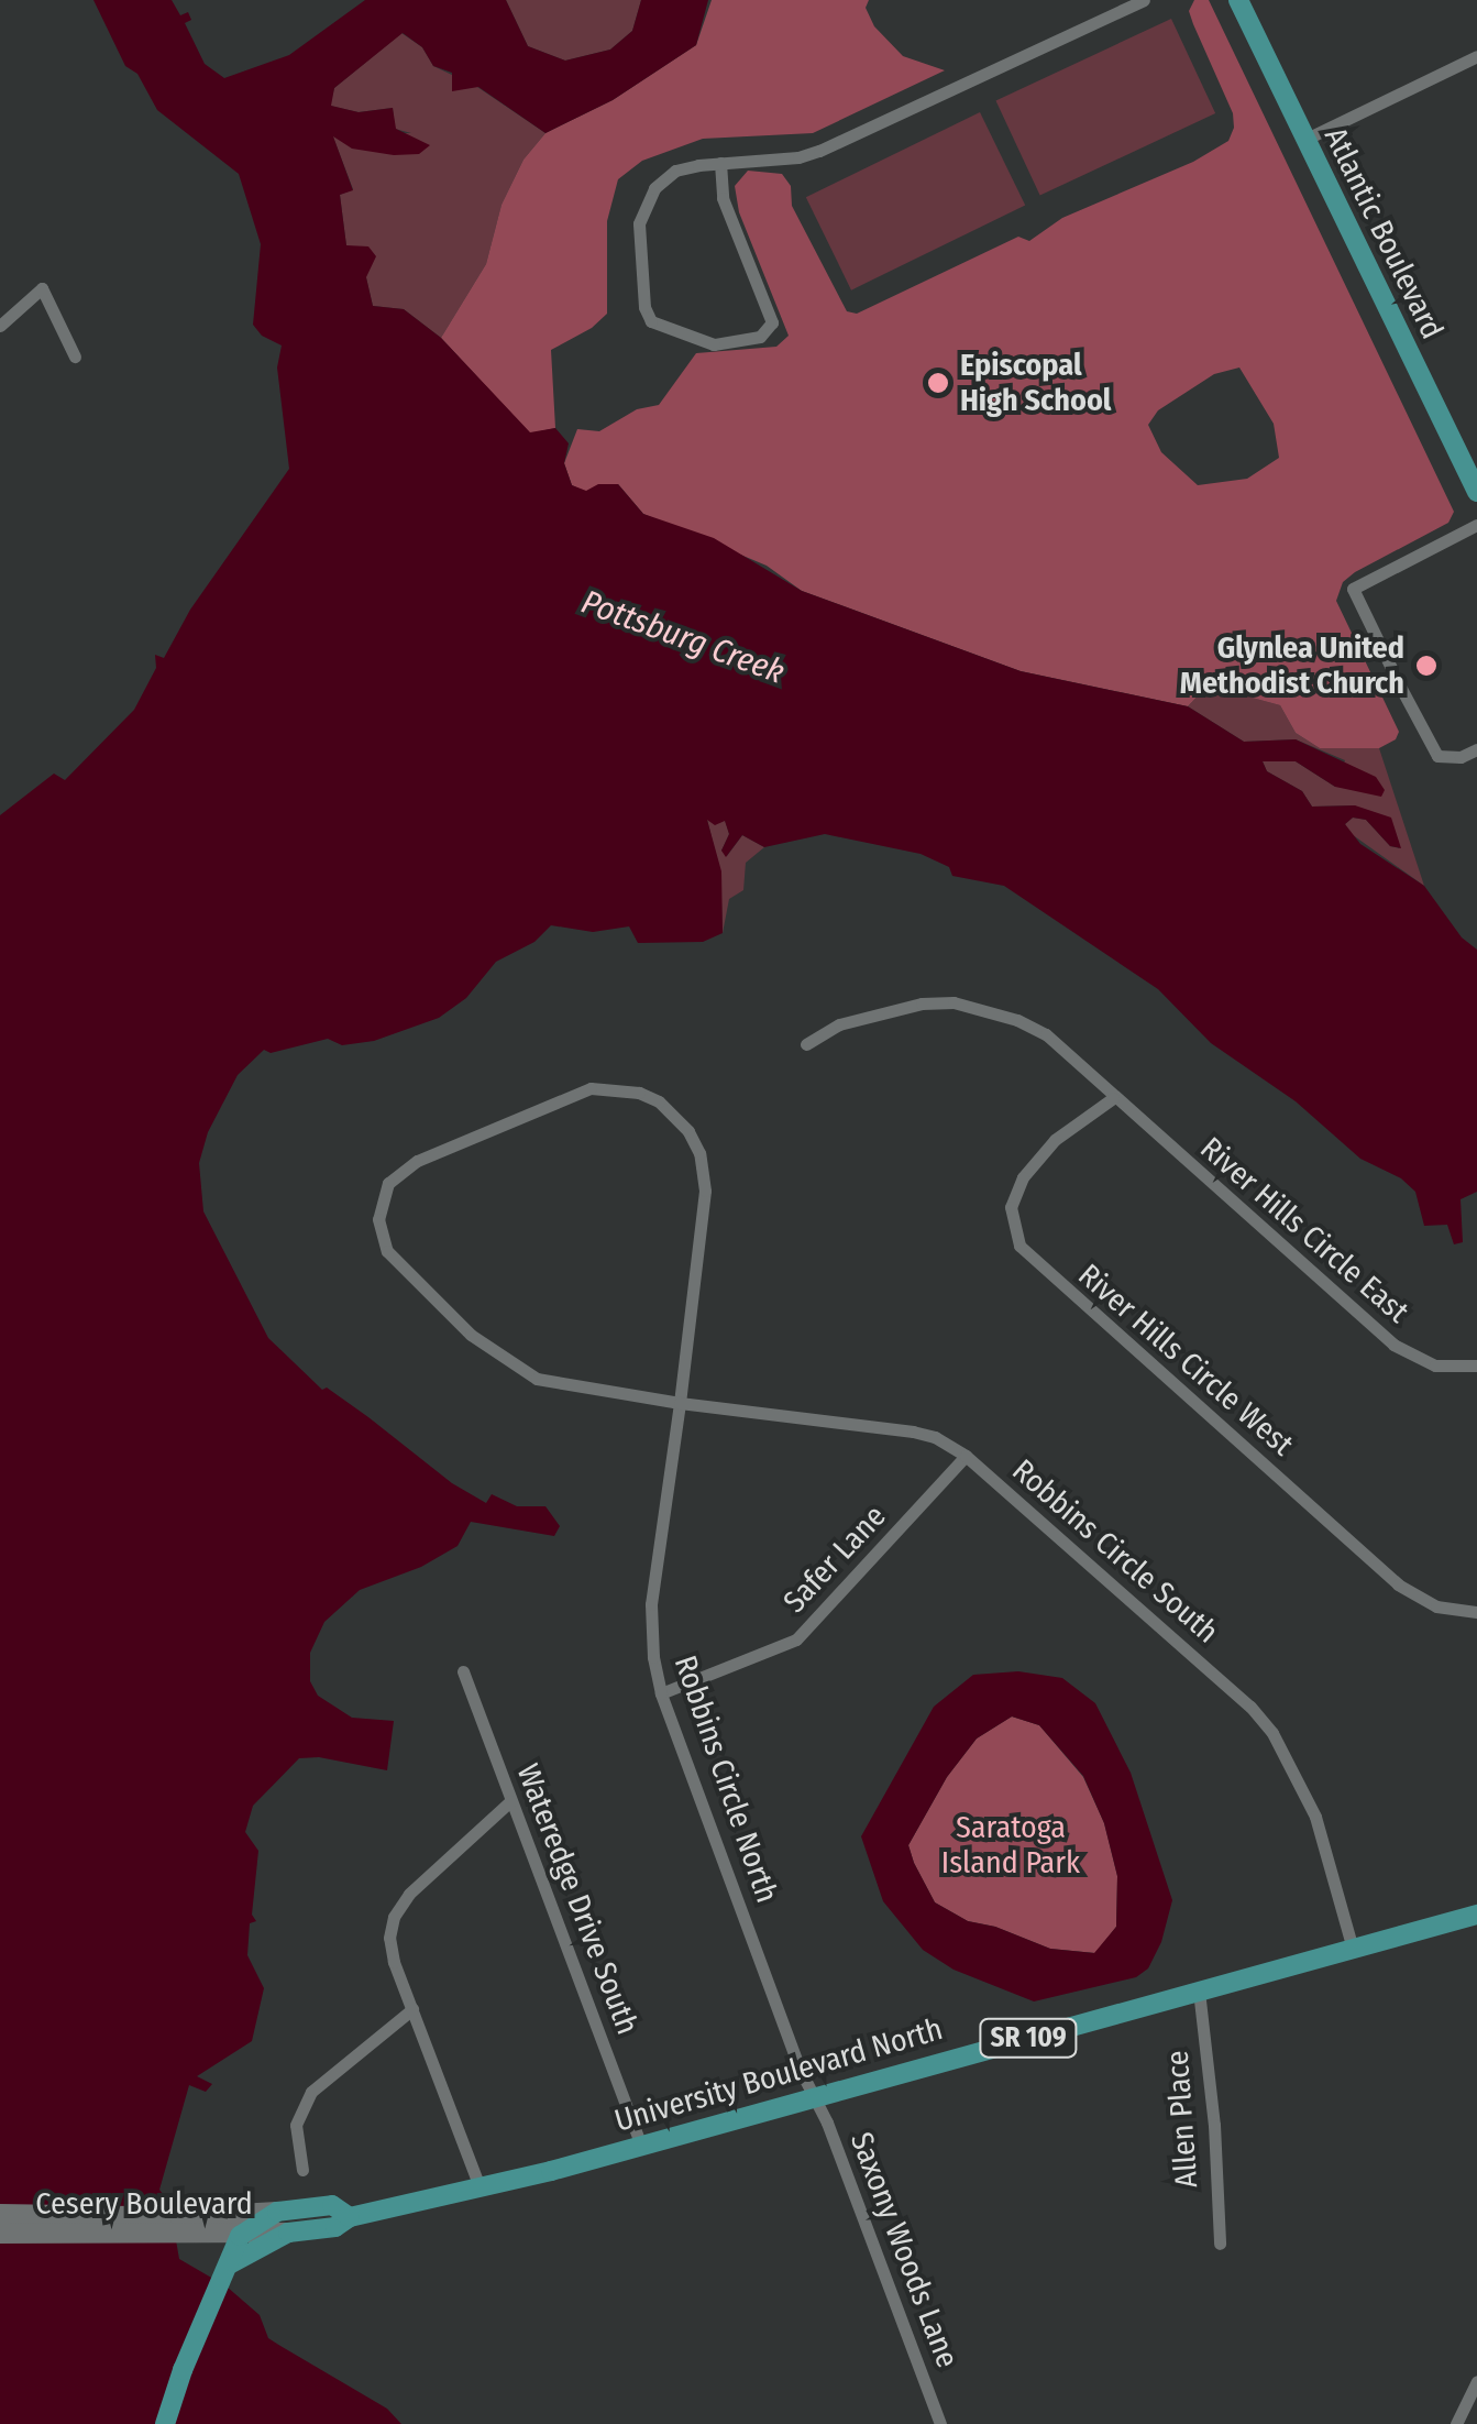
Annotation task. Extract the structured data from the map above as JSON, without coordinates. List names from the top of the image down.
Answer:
{
  "streets": {
    "main road": [
      "Atlantic Boulevard",
      "SR 109",
      "University Boulevard North",
      "Cesery Boulevard"
    ],
    "street": [
      "River Hills Circle East",
      "River Hills Circle West",
      "Robbins Circle South",
      "Safer Lane",
      "Robbins Circle North",
      "Wateredge Drive South",
      "Allen Place",
      "Saxony Woods Lane"
    ]
  },
  "crossings": [
    ["River Hills Circle East", "River Hills Circle West"],
    ["Robbins Circle South", "Safer Lane"],
    ["Robbins Circle South", "Robbins Circle North"],
    ["Robbins Circle South", "University Boulevard North"],
    ["Safer Lane", "Robbins Circle North"],
    ["Robbins Circle North", "University Boulevard North"],
    ["Robbins Circle North", "Saxony Woods Lane"],
    ["Wateredge Drive South", "University Boulevard North"],
    ["University Boulevard North", "Allen Place"],
    ["University Boulevard North", "Cesery Boulevard"],
    ["University Boulevard North", "Saxony Woods Lane"]
  ],
  "water": ["Pottsburg Creek"],
  "parks": ["Saratoga Island Park"],
  "places": ["Episcopal High School", "Glynlea United Methodist Church"]
}
